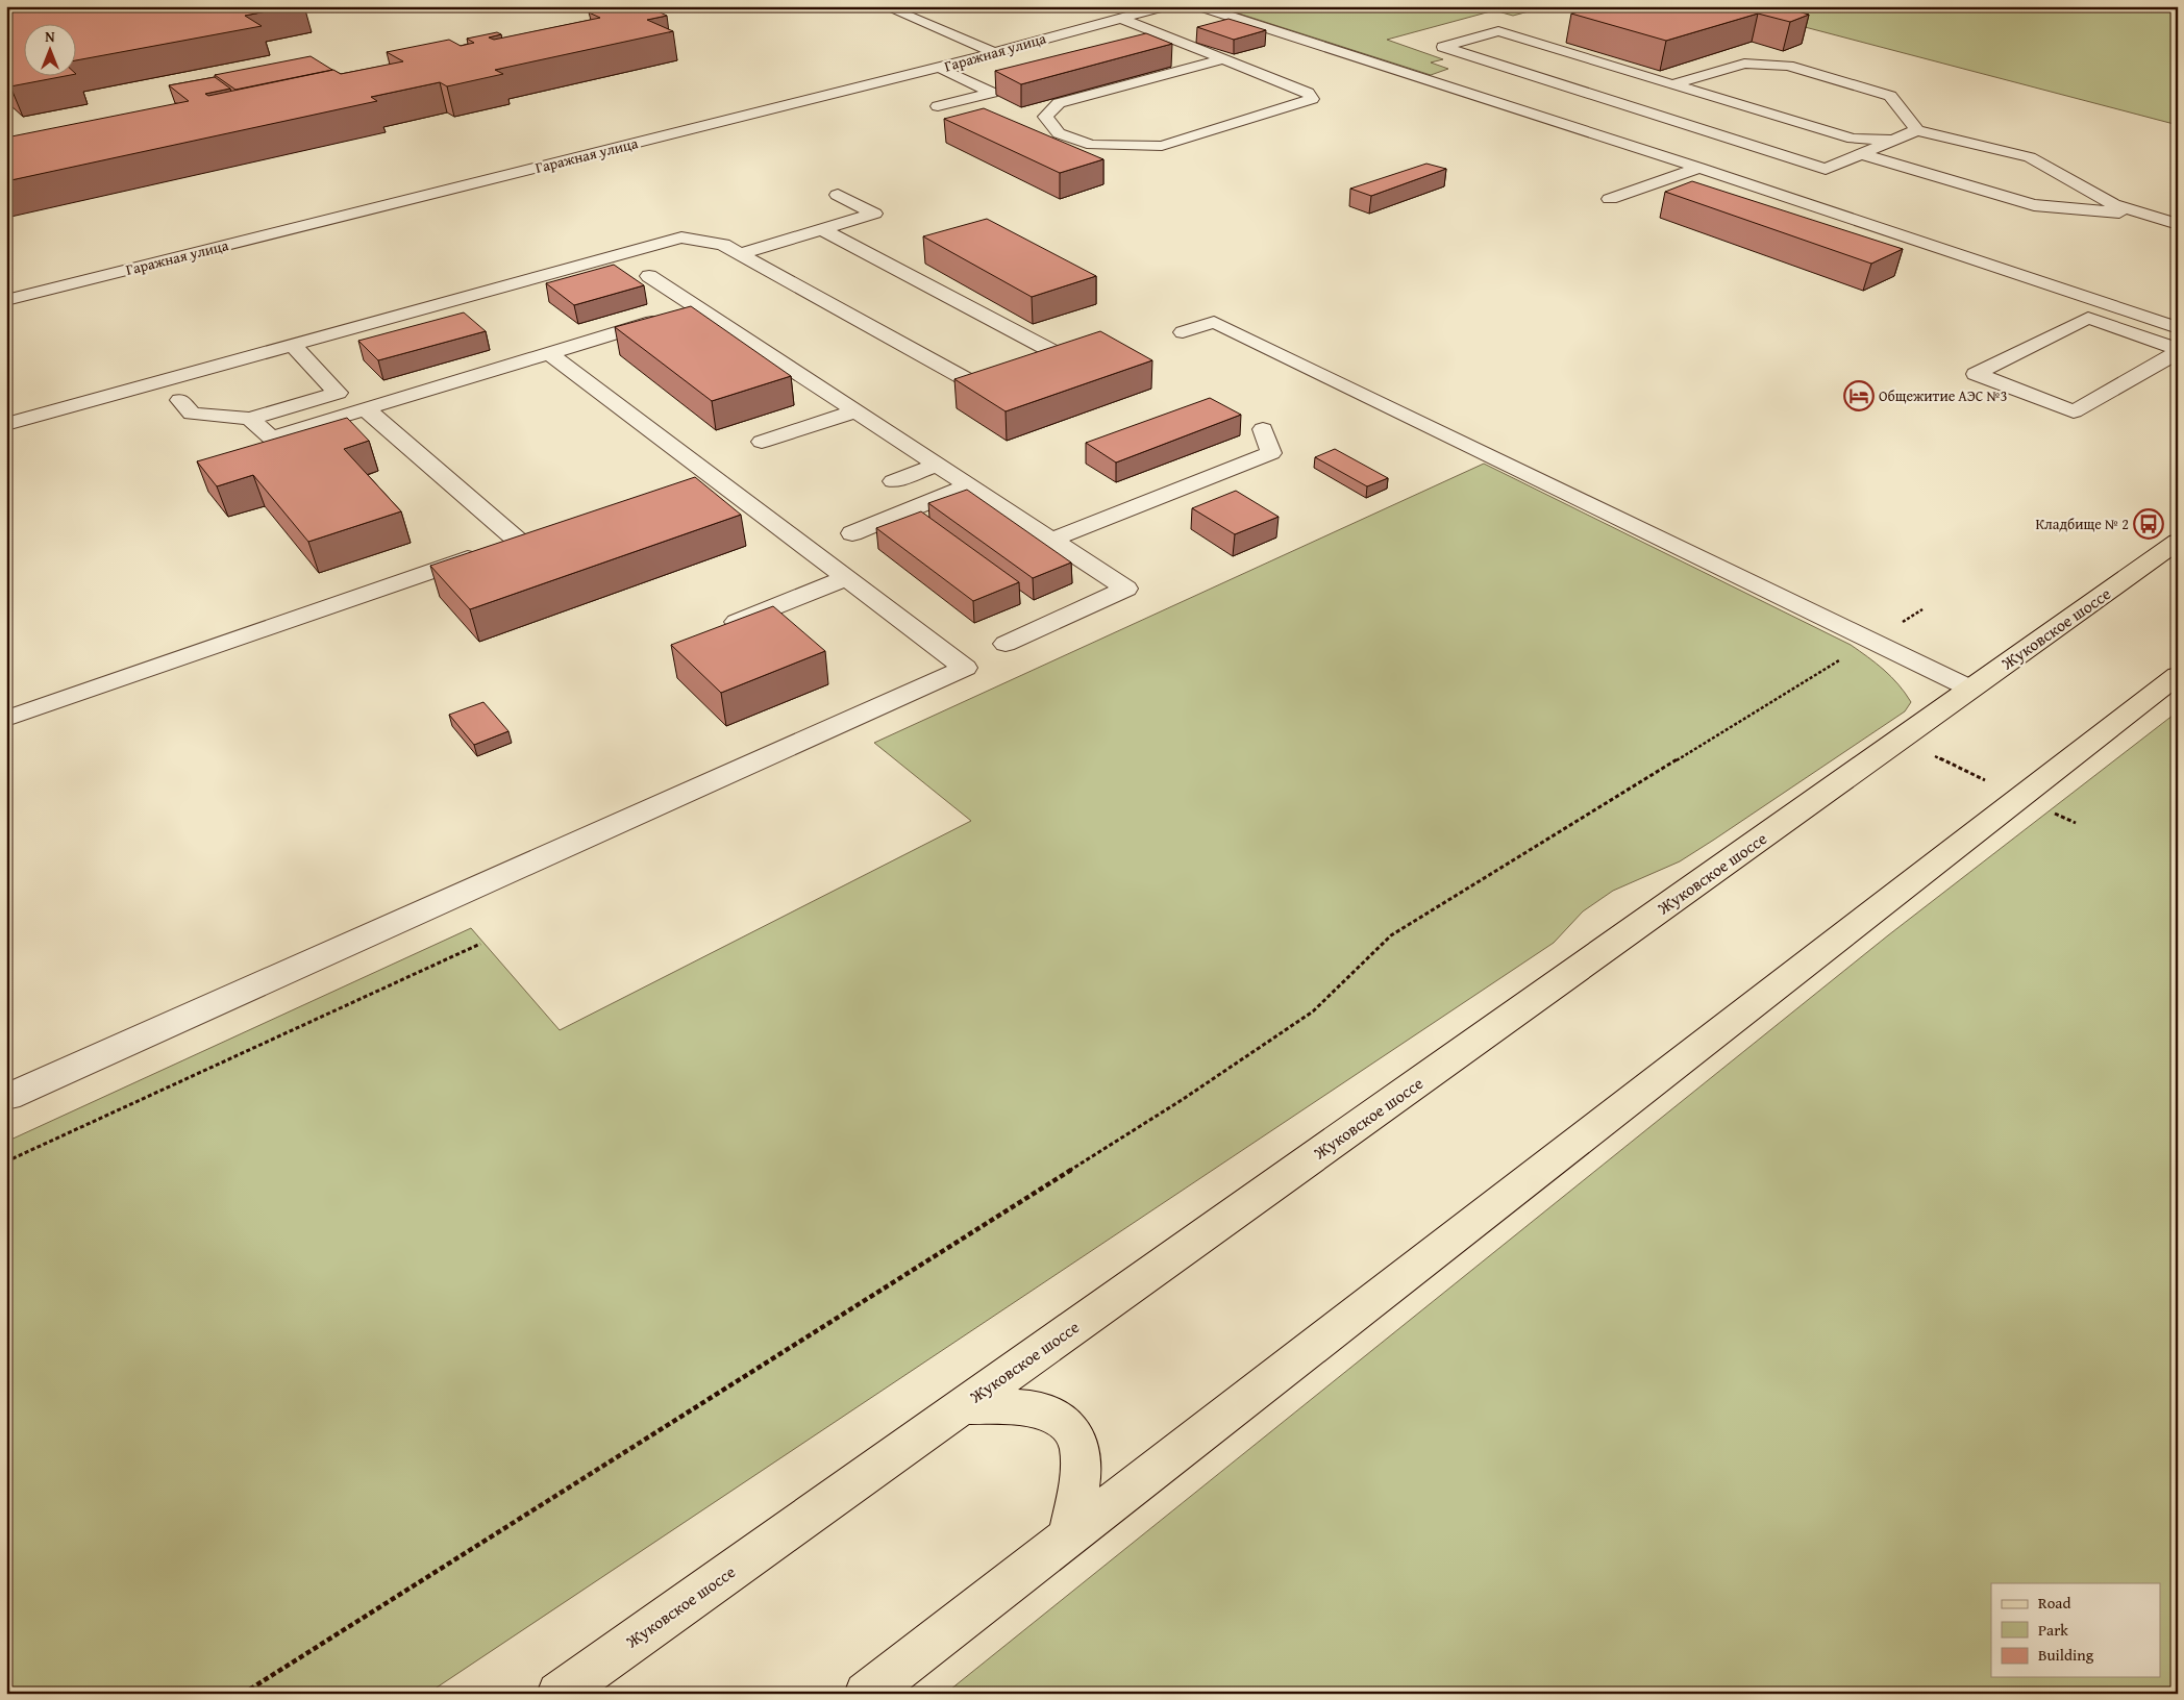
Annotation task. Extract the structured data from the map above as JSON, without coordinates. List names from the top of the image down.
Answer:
{
  "streets": {
    "main road": ["Жуковское шоссе"],
    "street": ["Гаражная улица"]
  },
  "places": {
    "hotel": ["Общежитие АЭС №3"],
    "bus stop": ["Кладбище № 2"]
  },
  "legend": ["Road", "Park", "Building"],
  "north": "top"
}
